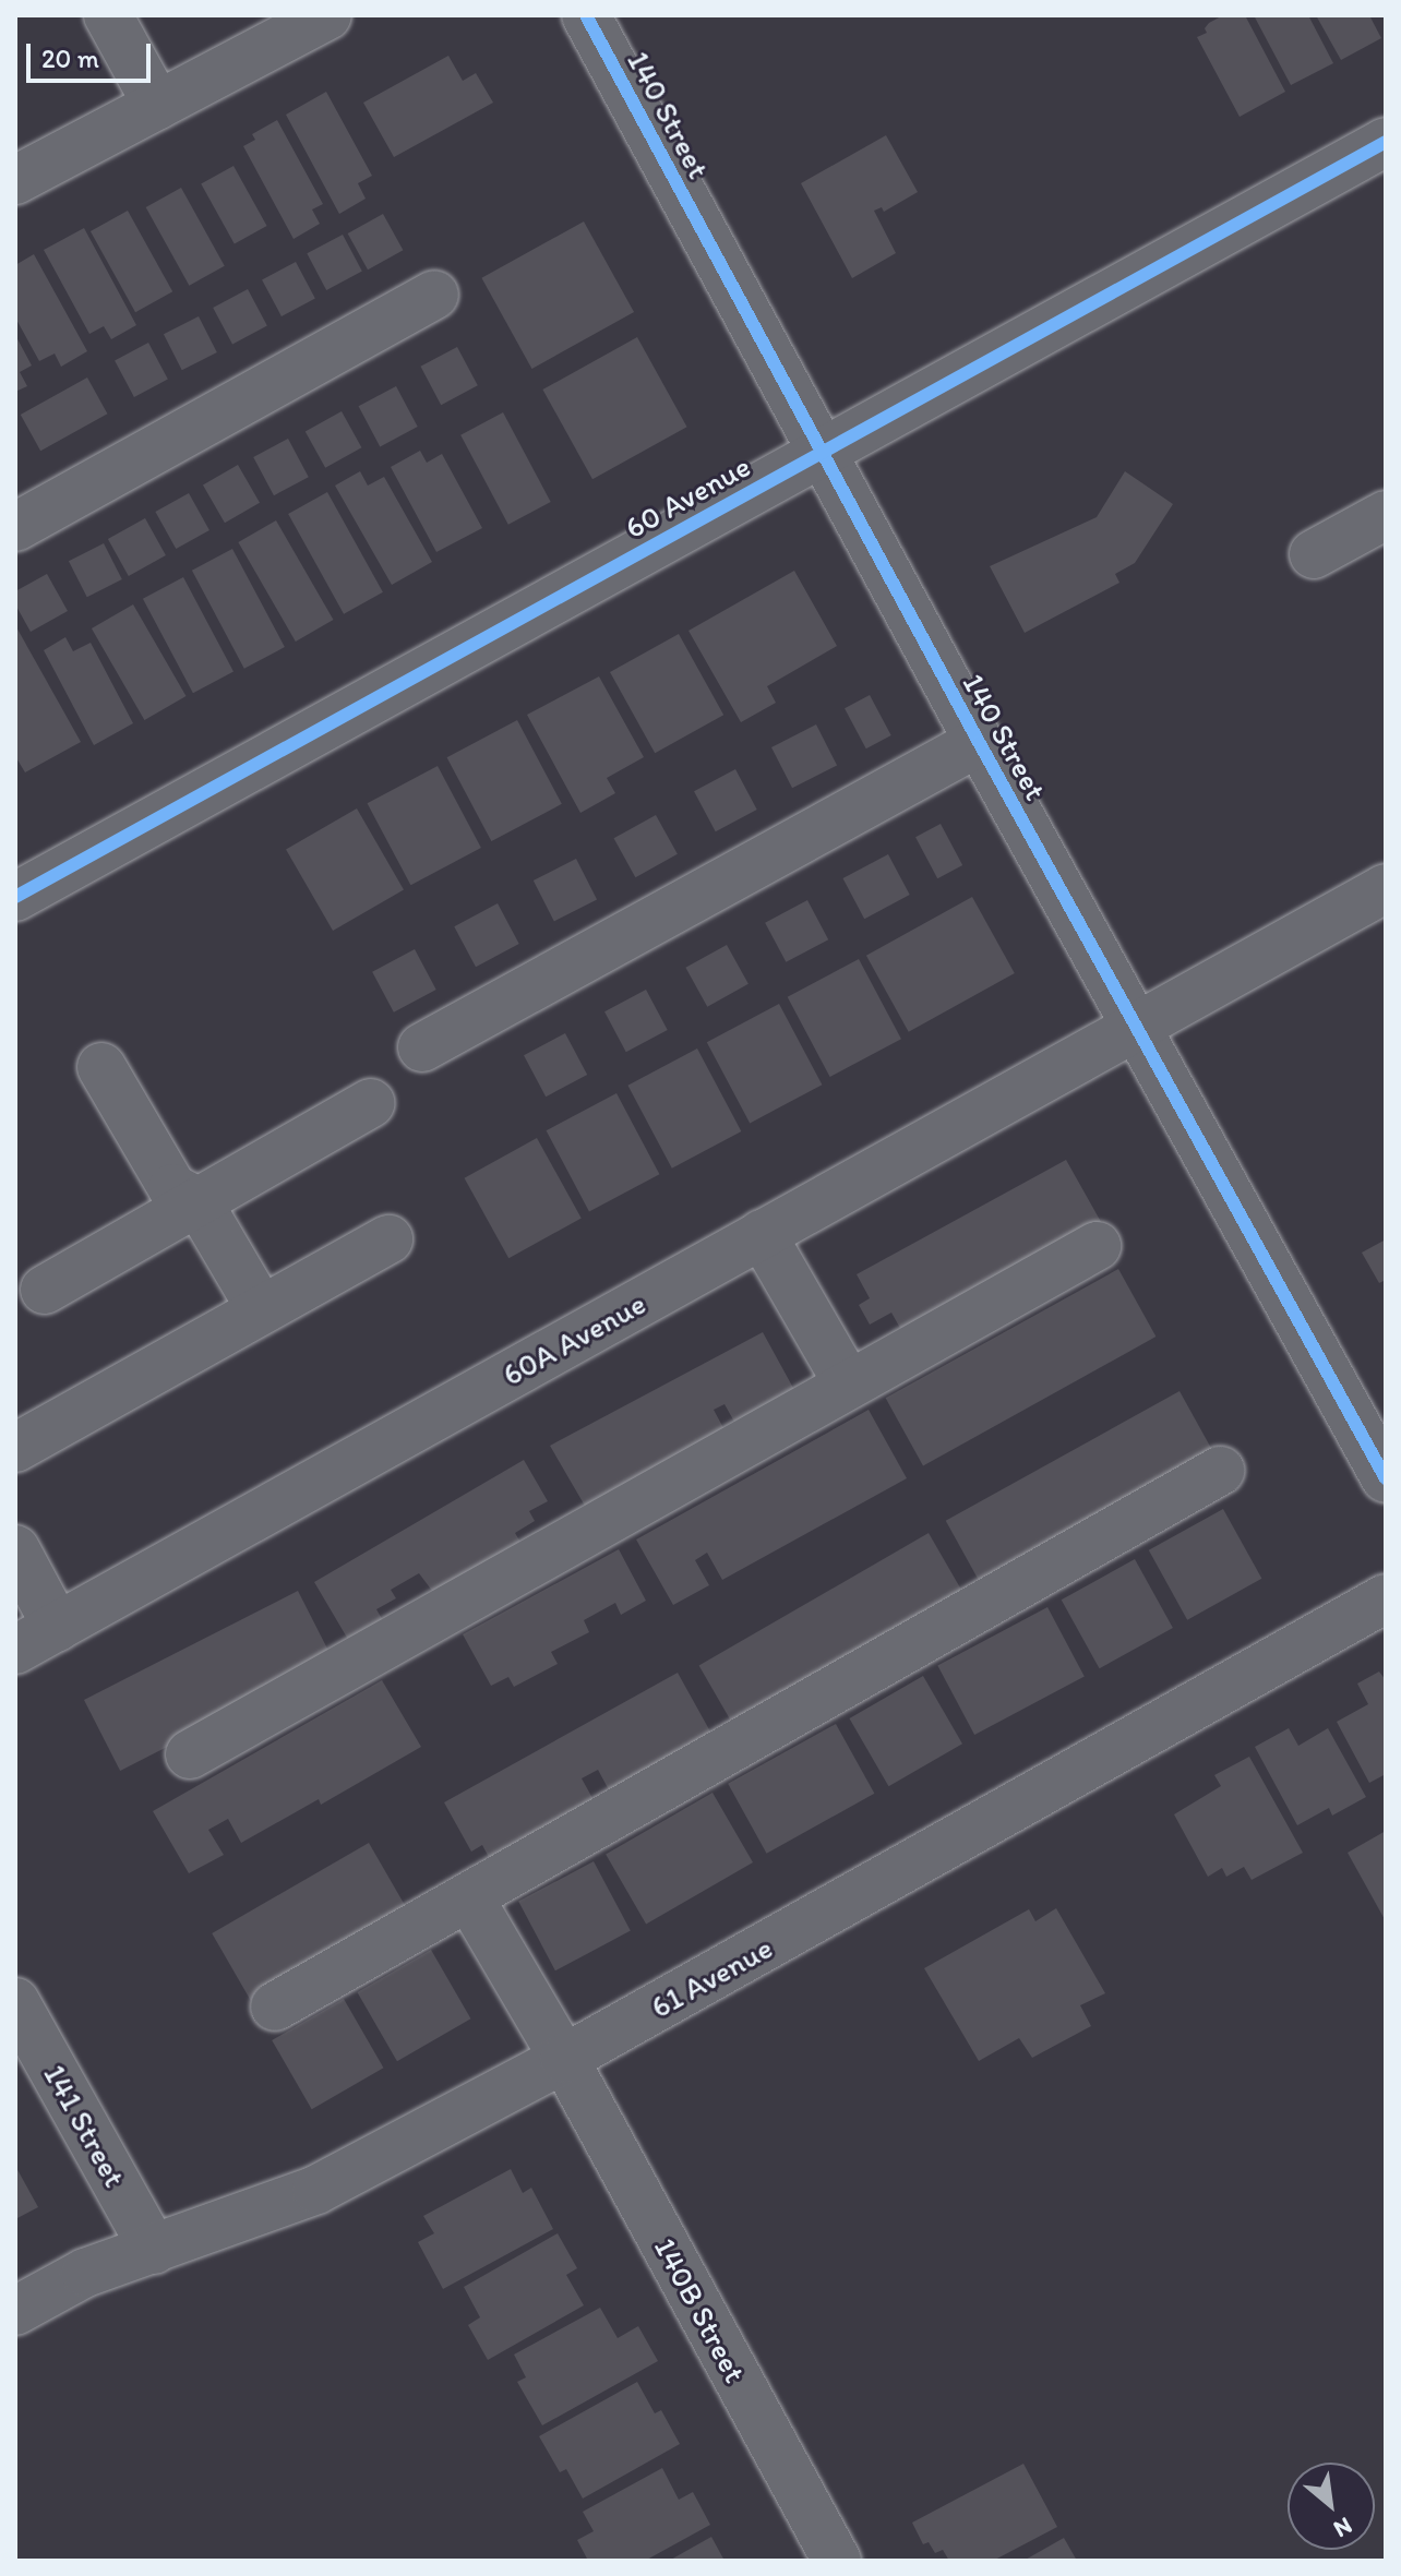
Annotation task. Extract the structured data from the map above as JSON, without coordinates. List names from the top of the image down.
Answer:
{
  "streets": {
    "street": [
      "140 Street",
      "60 Avenue",
      "60A Avenue",
      "61 Avenue",
      "141 Street",
      "140B Street"
    ]
  },
  "crossings": [
    ["140 Street", "60 Avenue"],
    ["140 Street", "60A Avenue"],
    ["61 Avenue", "141 Street"],
    ["61 Avenue", "140B Street"]
  ],
  "scale_bar": "20 m",
  "north": "bottom right"
}
